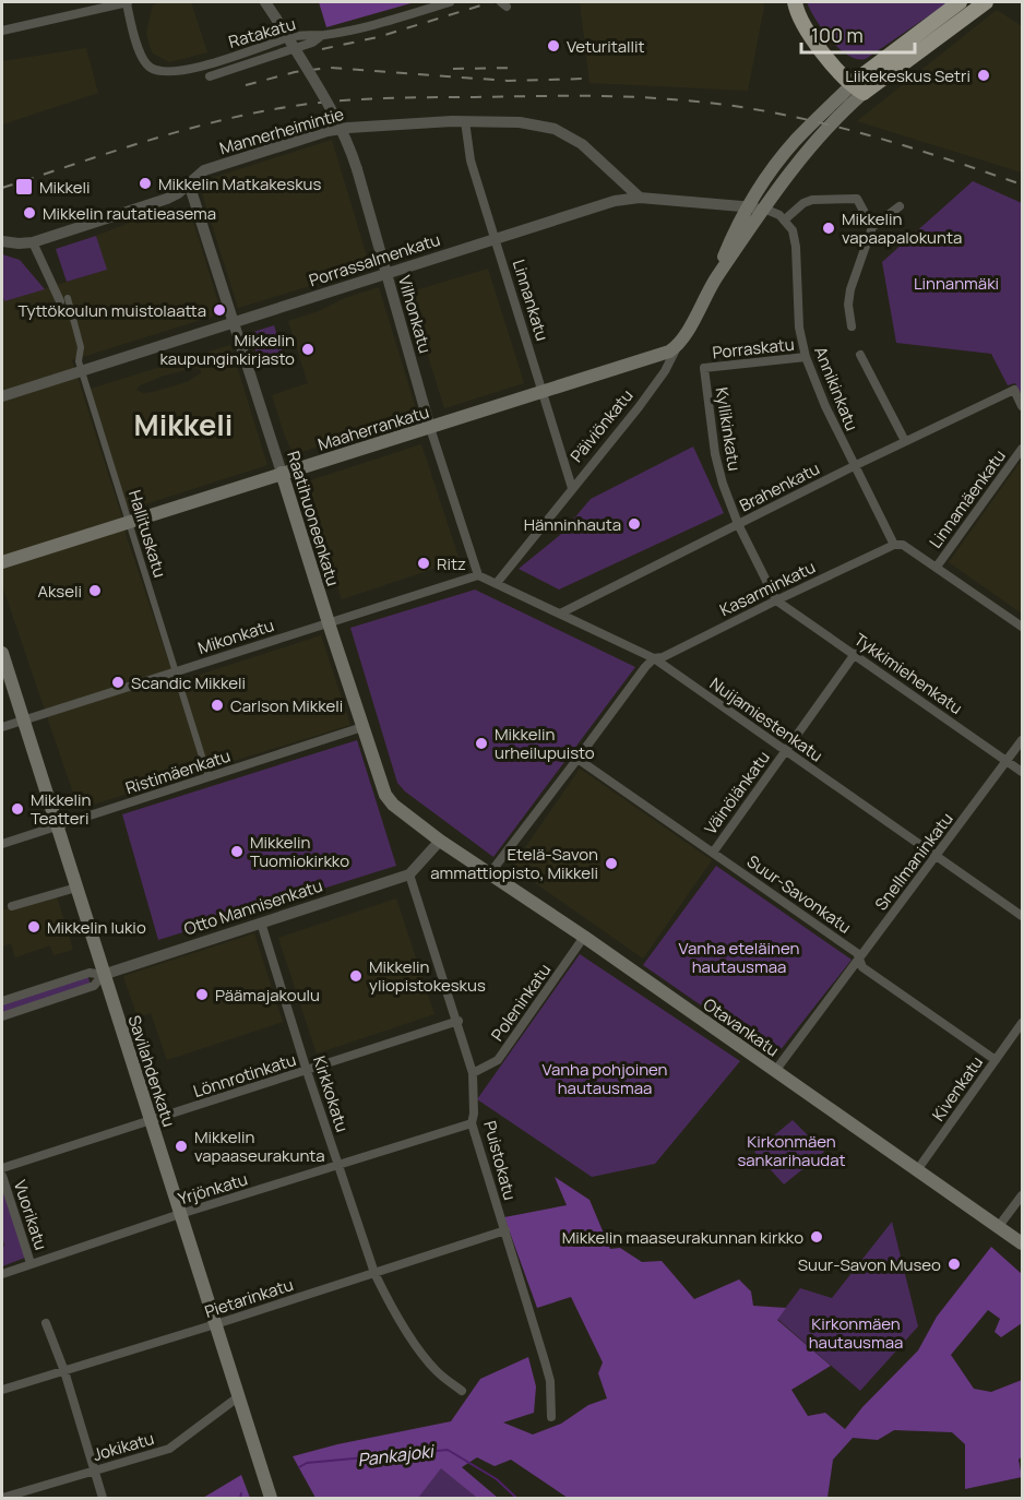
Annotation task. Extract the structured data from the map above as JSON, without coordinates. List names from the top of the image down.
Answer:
{
  "streets": {
    "main road": [
      "Päiviönkatu",
      "Maaherrankatu",
      "Raatihuoneenkatu",
      "Otavankatu",
      "Savilahdenkatu"
    ],
    "street": [
      "Ratakatu",
      "Mannerheimintie",
      "Porrassalmenkatu",
      "Linnankatu",
      "Vilhonkatu",
      "Porraskatu",
      "Annikinkatu",
      "Kyllikinkatu",
      "Brahenkatu",
      "Linnamäenkatu",
      "Hallituskatu",
      "Kasarminkatu",
      "Mikonkatu",
      "Tykkimiehenkatu",
      "Nuijamiestenkatu",
      "Ristimäenkatu",
      "Väinölänkatu",
      "Snellmaninkatu",
      "Suur-Savonkatu",
      "Otto Mannisenkatu",
      "Poleninkatu",
      "Lönnrotinkatu",
      "Kivenkatu",
      "Kirkkokatu",
      "Puistokatu",
      "Yrjönkatu",
      "Vuorikatu",
      "Pietarinkatu",
      "Jokikatu"
    ]
  },
  "crossings": [
    ["Mannerheimintie", "Porrassalmenkatu"],
    ["Mannerheimintie", "Linnankatu"],
    ["Mannerheimintie", "Raatihuoneenkatu"],
    ["Mannerheimintie", "Hallituskatu"],
    ["Porrassalmenkatu", "Linnankatu"],
    ["Porrassalmenkatu", "Vilhonkatu"],
    ["Porrassalmenkatu", "Päiviönkatu"],
    ["Porrassalmenkatu", "Raatihuoneenkatu"],
    ["Porrassalmenkatu", "Hallituskatu"],
    ["Linnankatu", "Päiviönkatu"],
    ["Linnankatu", "Maaherrankatu"],
    ["Vilhonkatu", "Maaherrankatu"],
    ["Vilhonkatu", "Mikonkatu"],
    ["Vilhonkatu", "Nuijamiestenkatu"],
    ["Porraskatu", "Annikinkatu"],
    ["Porraskatu", "Kyllikinkatu"],
    ["Annikinkatu", "Brahenkatu"],
    ["Annikinkatu", "Kasarminkatu"],
    ["Päiviönkatu", "Maaherrankatu"],
    ["Päiviönkatu", "Nuijamiestenkatu"],
    ["Maaherrankatu", "Raatihuoneenkatu"],
    ["Maaherrankatu", "Hallituskatu"],
    ["Kyllikinkatu", "Brahenkatu"],
    ["Kyllikinkatu", "Kasarminkatu"],
    ["Kyllikinkatu", "Tykkimiehenkatu"],
    ["Brahenkatu", "Nuijamiestenkatu"],
    ["Raatihuoneenkatu", "Mikonkatu"],
    ["Raatihuoneenkatu", "Ristimäenkatu"],
    ["Raatihuoneenkatu", "Otto Mannisenkatu"],
    ["Raatihuoneenkatu", "Otavankatu"],
    ["Hallituskatu", "Mikonkatu"],
    ["Hallituskatu", "Ristimäenkatu"],
    ["Kasarminkatu", "Tykkimiehenkatu"],
    ["Kasarminkatu", "Nuijamiestenkatu"],
    ["Mikonkatu", "Nuijamiestenkatu"],
    ["Mikonkatu", "Savilahdenkatu"],
    ["Tykkimiehenkatu", "Väinölänkatu"],
    ["Tykkimiehenkatu", "Snellmaninkatu"],
    ["Nuijamiestenkatu", "Väinölänkatu"],
    ["Nuijamiestenkatu", "Snellmaninkatu"],
    ["Ristimäenkatu", "Savilahdenkatu"],
    ["Väinölänkatu", "Suur-Savonkatu"],
    ["Snellmaninkatu", "Suur-Savonkatu"],
    ["Snellmaninkatu", "Otavankatu"],
    ["Suur-Savonkatu", "Kivenkatu"],
    ["Otto Mannisenkatu", "Otavankatu"],
    ["Otto Mannisenkatu", "Savilahdenkatu"],
    ["Otto Mannisenkatu", "Kirkkokatu"],
    ["Otto Mannisenkatu", "Puistokatu"],
    ["Poleninkatu", "Otavankatu"],
    ["Poleninkatu", "Puistokatu"],
    ["Otavankatu", "Kivenkatu"],
    ["Savilahdenkatu", "Lönnrotinkatu"],
    ["Savilahdenkatu", "Yrjönkatu"],
    ["Savilahdenkatu", "Pietarinkatu"],
    ["Savilahdenkatu", "Jokikatu"],
    ["Lönnrotinkatu", "Kirkkokatu"],
    ["Lönnrotinkatu", "Puistokatu"],
    ["Kirkkokatu", "Yrjönkatu"],
    ["Kirkkokatu", "Pietarinkatu"],
    ["Puistokatu", "Yrjönkatu"],
    ["Puistokatu", "Pietarinkatu"],
    ["Yrjönkatu", "Vuorikatu"]
  ],
  "districts": ["Mikkeli"],
  "water": ["Pankajoki"],
  "parks": [
    "Linnanmäki",
    "Vanha eteläinen hautausmaa",
    "Vanha pohjoinen hautausmaa",
    "Kirkonmäen sankarihaudat",
    "Kirkonmäen hautausmaa"
  ],
  "places": {
    "other": [
      "Veturitallit",
      "Liikekeskus Setri",
      "Mikkelin Matkakeskus",
      "Mikkelin rautatieasema",
      "Mikkelin vapaapalokunta",
      "Tyttökoulun muistolaatta",
      "Mikkelin kaupunginkirjasto",
      "Hänninhauta",
      "Ritz",
      "Akseli",
      "Scandic Mikkeli",
      "Carlson Mikkeli",
      "Mikkelin urheilupuisto",
      "Mikkelin Teatteri",
      "Mikkelin Tuomiokirkko",
      "Etelä-Savon ammattiopisto, Mikkeli",
      "Mikkelin lukio",
      "Mikkelin yliopistokeskus",
      "Päämajakoulu",
      "Mikkelin vapaaseurakunta",
      "Mikkelin maaseurakunnan kirkko",
      "Suur-Savon Museo"
    ],
    "transit": ["Mikkeli"]
  },
  "scale_bar": "100 m"
}
